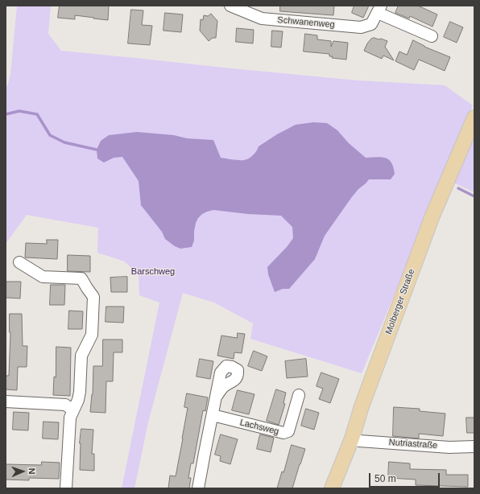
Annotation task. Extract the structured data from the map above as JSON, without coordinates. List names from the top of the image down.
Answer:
{
  "streets": {
    "main road": ["Molberger Straße"],
    "street": ["Schwanenweg", "Lachsweg", "Nutriastraße"]
  },
  "crossings": [
    ["Molberger Straße", "Nutriastraße"]
  ],
  "parks": ["Barschweg"],
  "scale_bar": "50 m",
  "north": "right"
}
